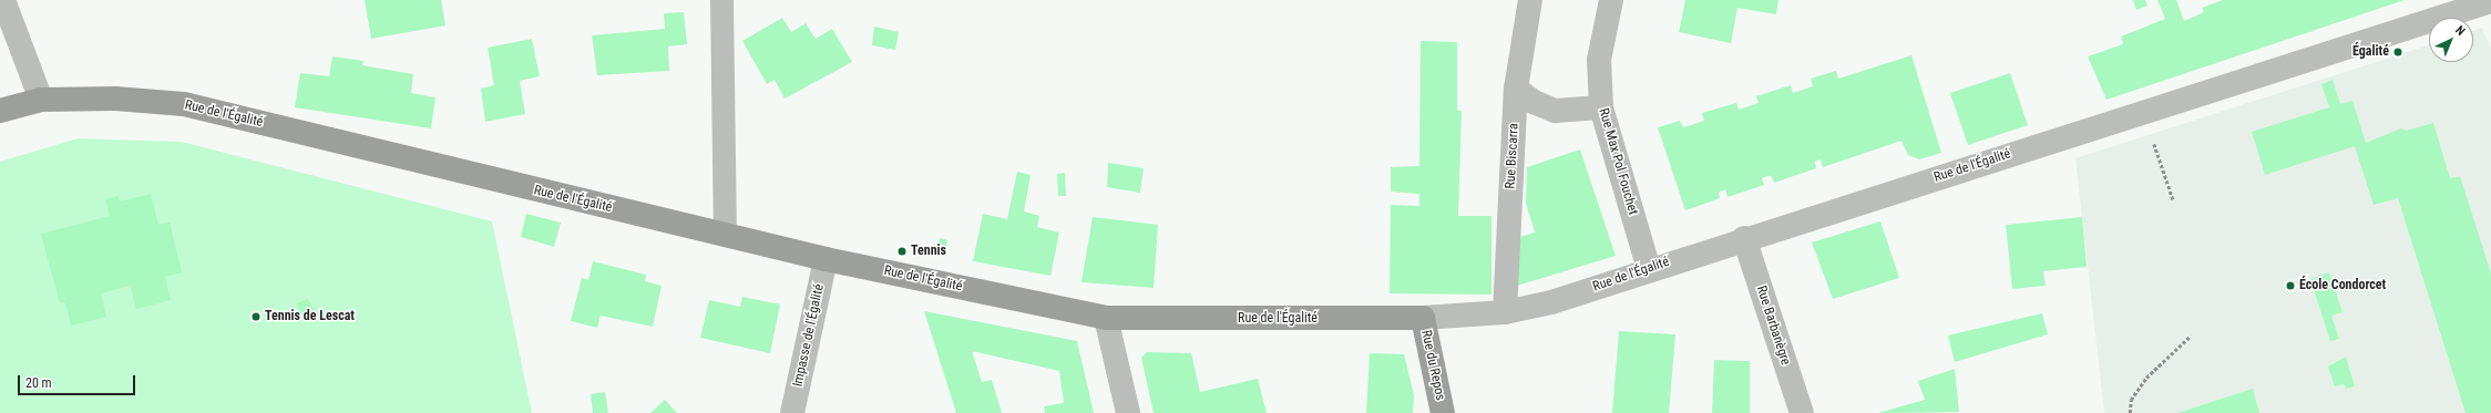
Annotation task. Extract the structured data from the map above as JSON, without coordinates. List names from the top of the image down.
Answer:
{
  "streets": {
    "street": [
      "Rue de l'Égalité",
      "Rue Biscarra",
      "Rue Max Pol Fouchet",
      "Rue Barbanègre",
      "Impasse de l'Égalité",
      "Rue du Repos"
    ]
  },
  "crossings": [
    ["Rue de l'Égalité", "Rue Biscarra"],
    ["Rue de l'Égalité", "Rue Max Pol Fouchet"],
    ["Rue de l'Égalité", "Rue Barbanègre"],
    ["Rue de l'Égalité", "Impasse de l'Égalité"],
    ["Rue de l'Égalité", "Rue du Repos"]
  ],
  "places": [
    "Égalité",
    "Tennis",
    "École Condorcet",
    "Tennis de Lescat"
  ],
  "scale_bar": "20 m",
  "north": "top right"
}
